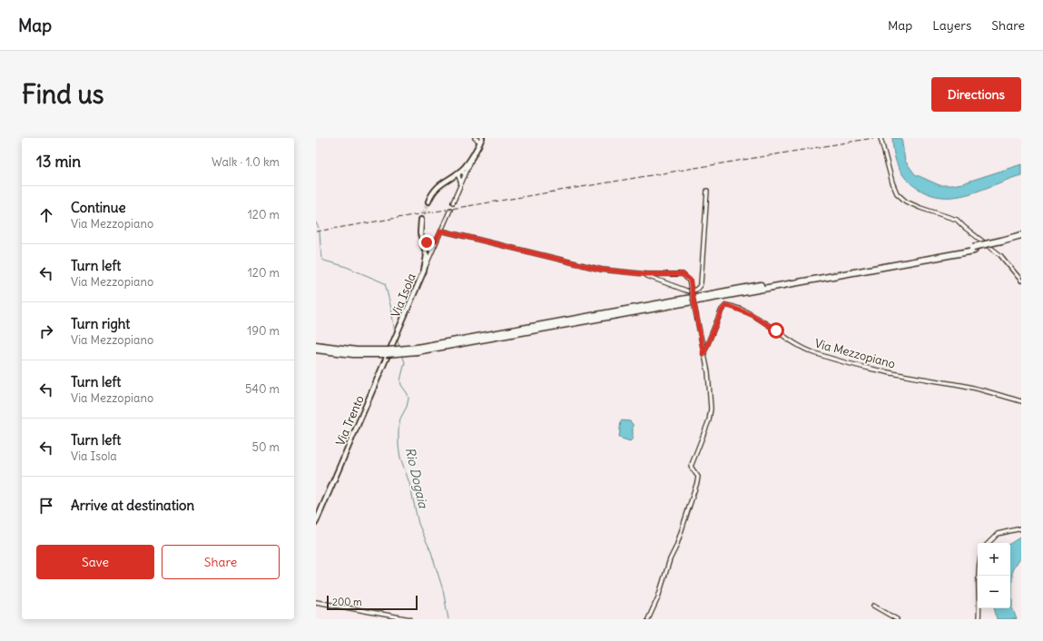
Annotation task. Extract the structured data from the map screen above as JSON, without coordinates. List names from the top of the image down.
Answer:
{
  "streets": {
    "street": ["Via Isola", "Via Mezzopiano", "Via Trento"]
  },
  "crossings": [
    ["Via Isola", "Via Trento"]
  ],
  "water": ["Rio Dogaia"],
  "scale_bar": "200 m",
  "page": {
    "header": "Map",
    "nav": ["Map", "Layers", "Share"],
    "buttons": [
      "Directions",
      ["Save", "Share"]
    ],
    "title": "Find us",
    "heading": ["13 min", "Walk · 1.0 km"],
    "list": [
      ["Continue", "Via Mezzopiano", "120 m"],
      ["Turn left", "Via Mezzopiano", "120 m"],
      ["Turn right", "Via Mezzopiano", "190 m"],
      ["Turn left", "Via Mezzopiano", "540 m"],
      ["Turn left", "Via Isola", "50 m"],
      "Arrive at destination"
    ],
    "map_buttons": ["+", "−"],
    "scale": "200 m"
  }
}
